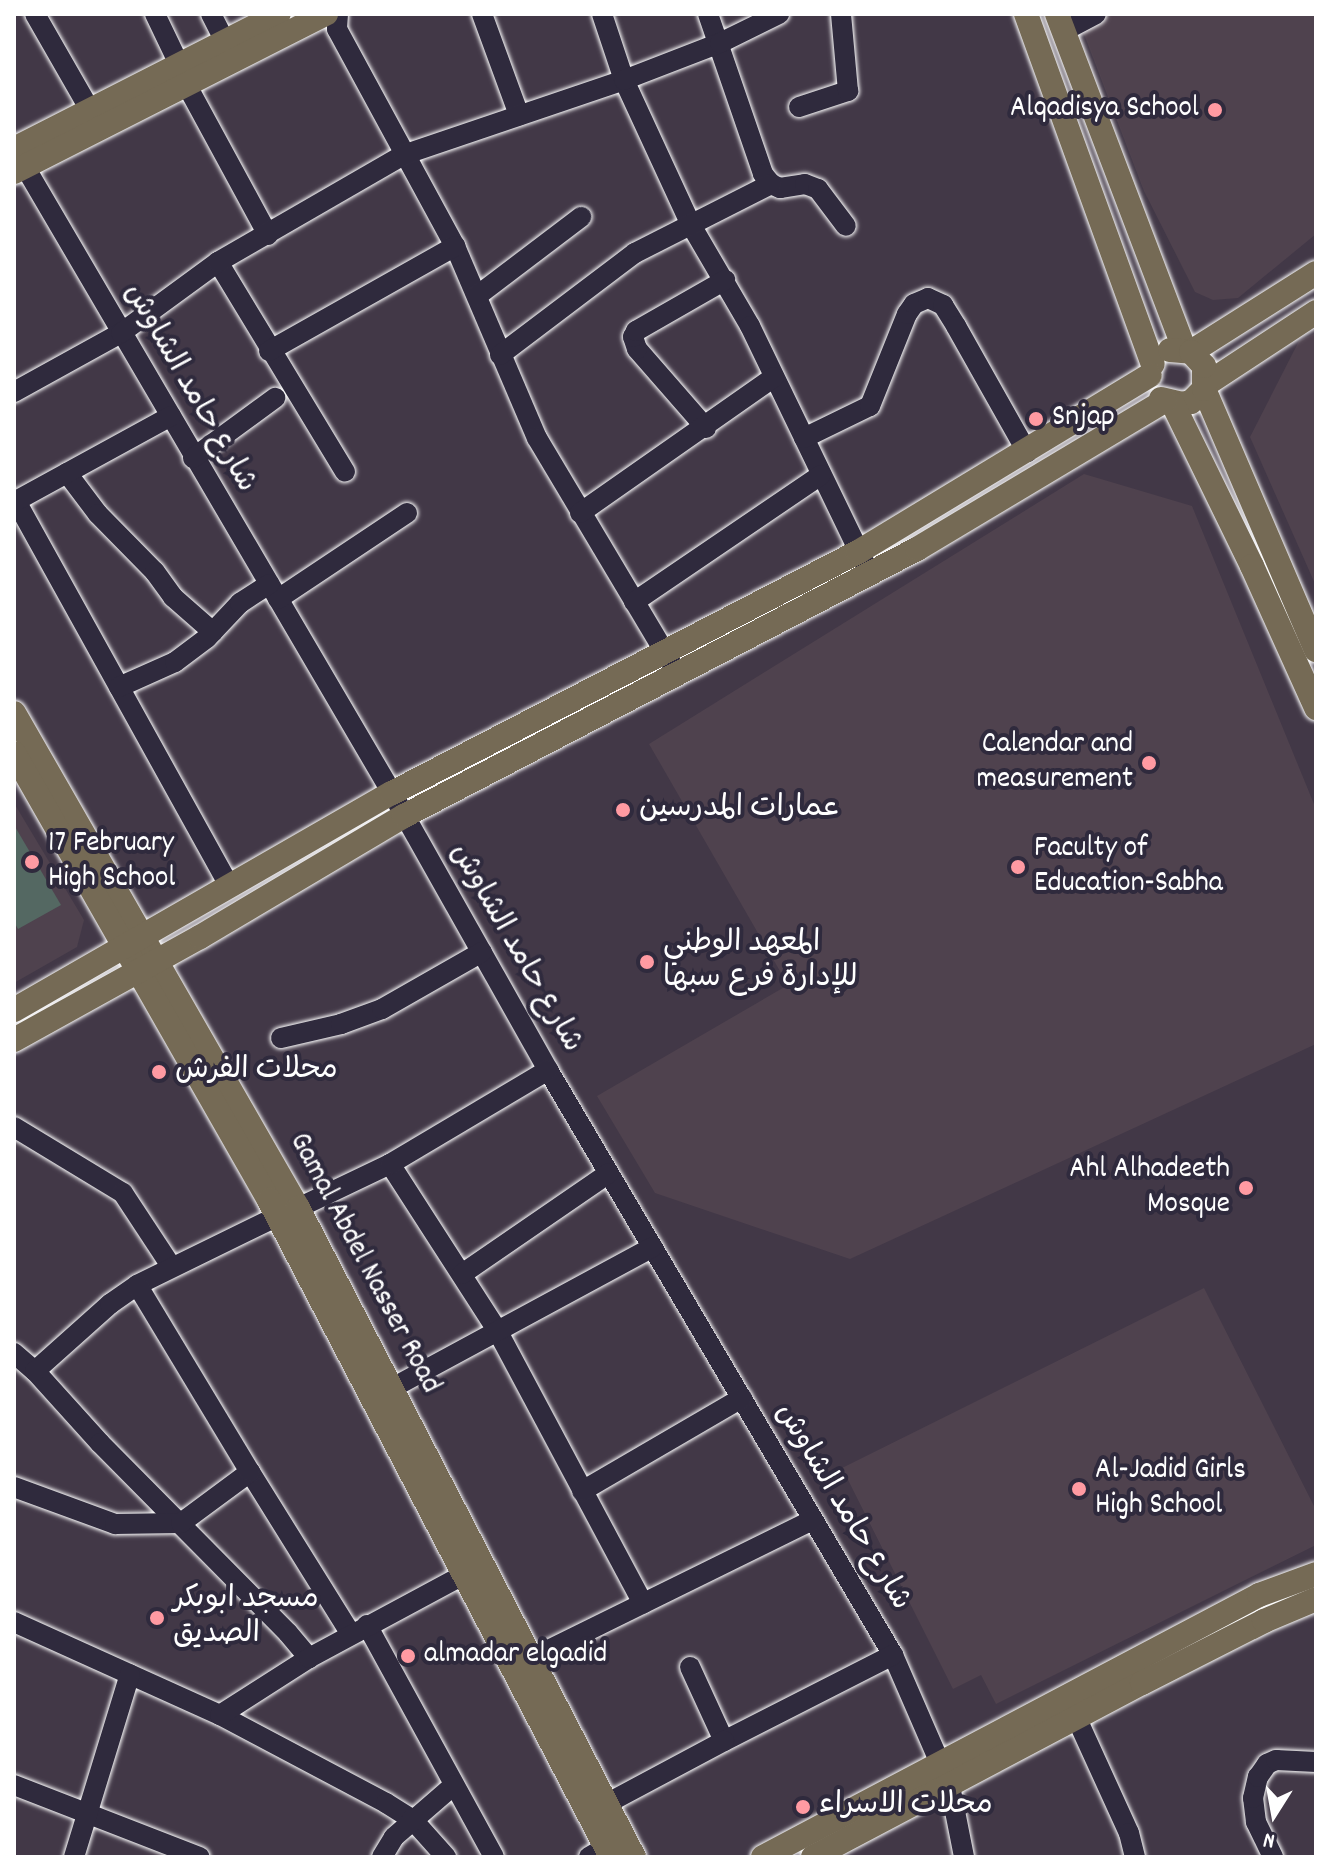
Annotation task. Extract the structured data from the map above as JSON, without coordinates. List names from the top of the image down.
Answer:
{
  "streets": {
    "main road": ["Gamal Abdel Nasser Road"],
    "street": ["شارع حامد الشاوش"]
  },
  "places": [
    "Alqadisya School",
    "Snjap",
    "Calendar and measurement",
    "عمارات المدرسين",
    "17 February High School",
    "Faculty of Education-Sabha",
    "المعهد الوطني للإدارة فرع سبها",
    "محلات الفرش",
    "Ahl Alhadeeth Mosque",
    "Al-Jadid Girls High School",
    "مسجد ابوبكر الصديق",
    "almadar elgadid",
    "محلات الاسراء"
  ],
  "north": "bottom"
}
